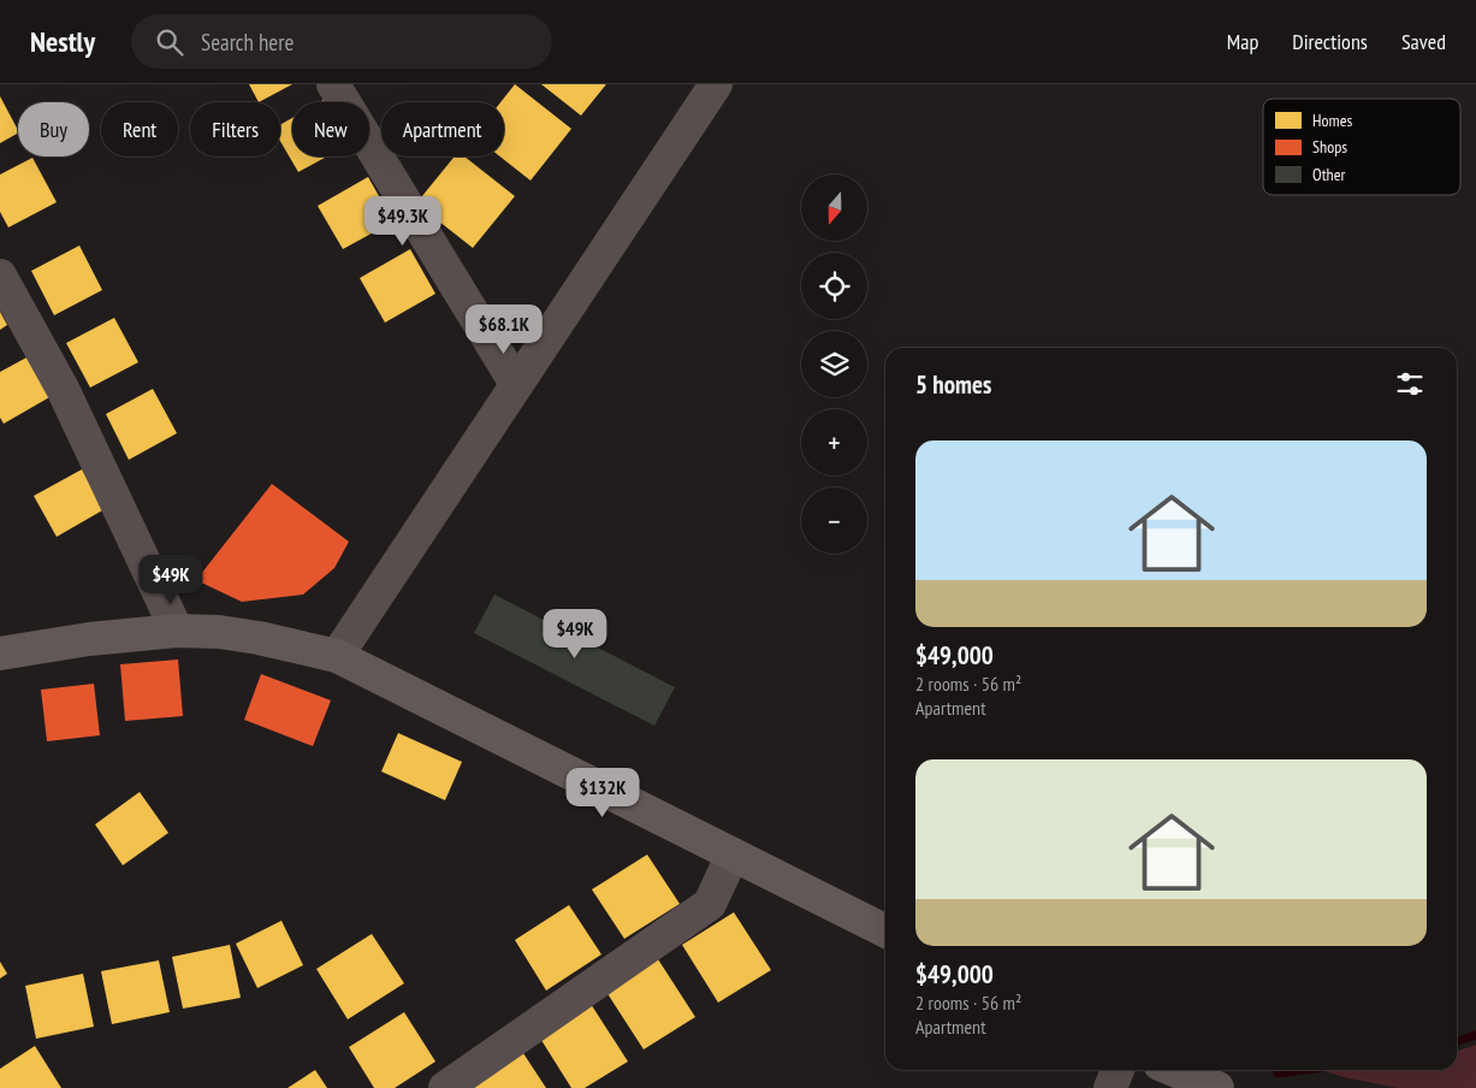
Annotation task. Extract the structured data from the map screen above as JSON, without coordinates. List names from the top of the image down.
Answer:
{
  "legend": ["Homes", "Shops", "Other"],
  "north": "bottom",
  "page": {
    "header": "Nestly",
    "search": "Search here",
    "nav": ["Map", "Directions", "Saved"],
    "chip": [
      "Buy",
      "Rent",
      "Filters",
      "New",
      "Apartment"
    ],
    "map_buttons": ["+", "−"],
    "price": [
      "$49.3K",
      "$68.1K",
      "$49K",
      "$49K",
      "$132K"
    ],
    "heading": "5 homes",
    "list": [
      {
        "name": "$49,000",
        "note": "2 rooms · 56 m² · Apartment"
      },
      {
        "name": "$49,000",
        "note": "2 rooms · 56 m² · Apartment"
      }
    ]
  }
}
